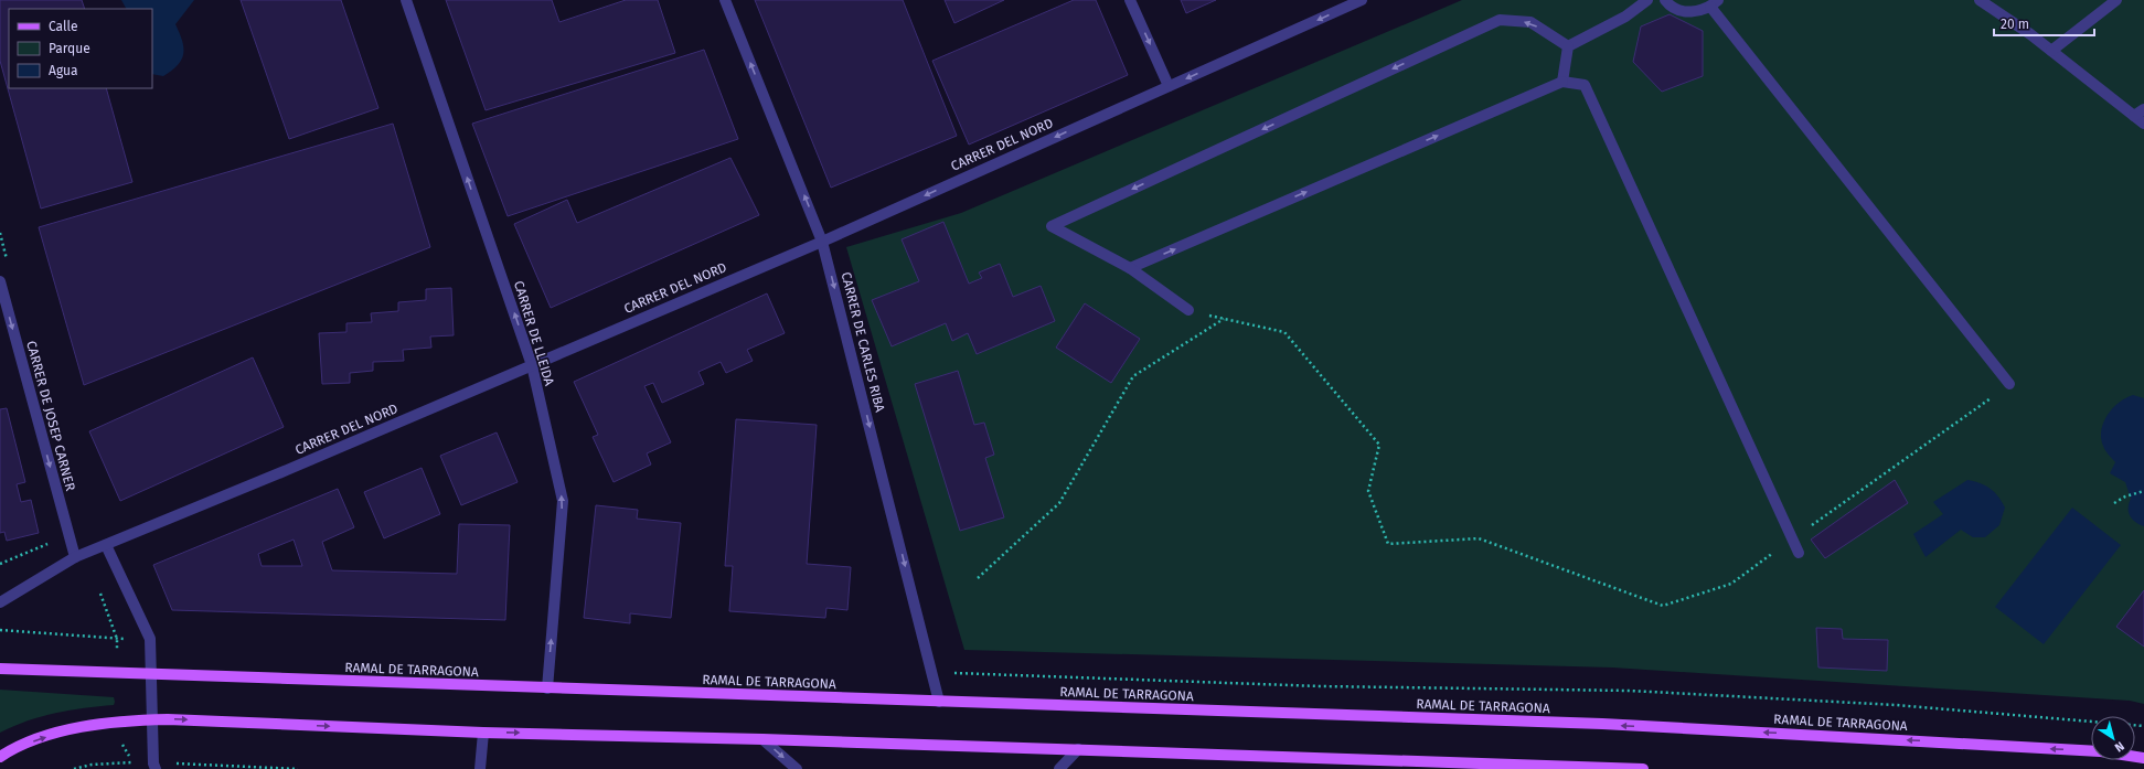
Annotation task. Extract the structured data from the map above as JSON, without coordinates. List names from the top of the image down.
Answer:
{
  "streets": {
    "main road": ["RAMAL DE TARRAGONA"],
    "street": [
      "CARRER DEL NORD",
      "CARRER DE LLEIDA",
      "CARRER DE CARLES RIBA",
      "CARRER DE JOSEP CARNER"
    ]
  },
  "crossings": [
    ["CARRER DEL NORD", "CARRER DE LLEIDA"],
    ["CARRER DEL NORD", "CARRER DE CARLES RIBA"],
    ["CARRER DEL NORD", "CARRER DE JOSEP CARNER"],
    ["CARRER DE LLEIDA", "RAMAL DE TARRAGONA"],
    ["CARRER DE CARLES RIBA", "RAMAL DE TARRAGONA"]
  ],
  "one_way": ["CARRER DEL NORD", "CARRER DE LLEIDA", "CARRER DE JOSEP CARNER"],
  "legend": ["Calle", "Parque", "Agua"],
  "scale_bar": "20 m",
  "north": "bottom right"
}
